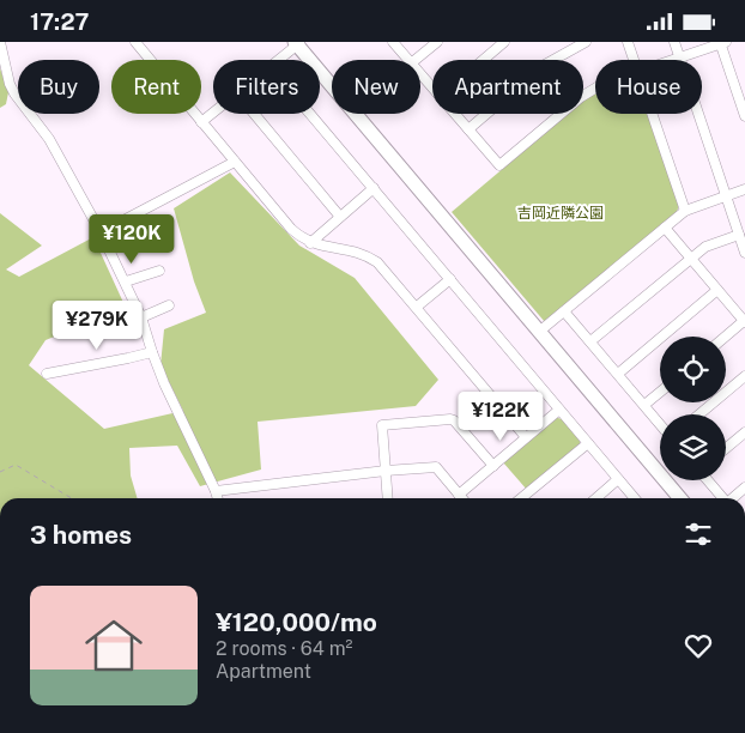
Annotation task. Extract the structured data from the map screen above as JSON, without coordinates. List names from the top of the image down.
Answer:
{
  "parks": ["吉岡近隣公園"],
  "page": {
    "status": "17:27",
    "chip": [
      "Buy",
      "Rent",
      "Filters",
      "New",
      "Apartment",
      "House"
    ],
    "price": ["¥120K", "¥279K", "¥122K"],
    "heading": "3 homes",
    "list": [
      {
        "name": "¥120,000/mo",
        "note": "2 rooms · 64 m² · Apartment"
      }
    ]
  }
}
